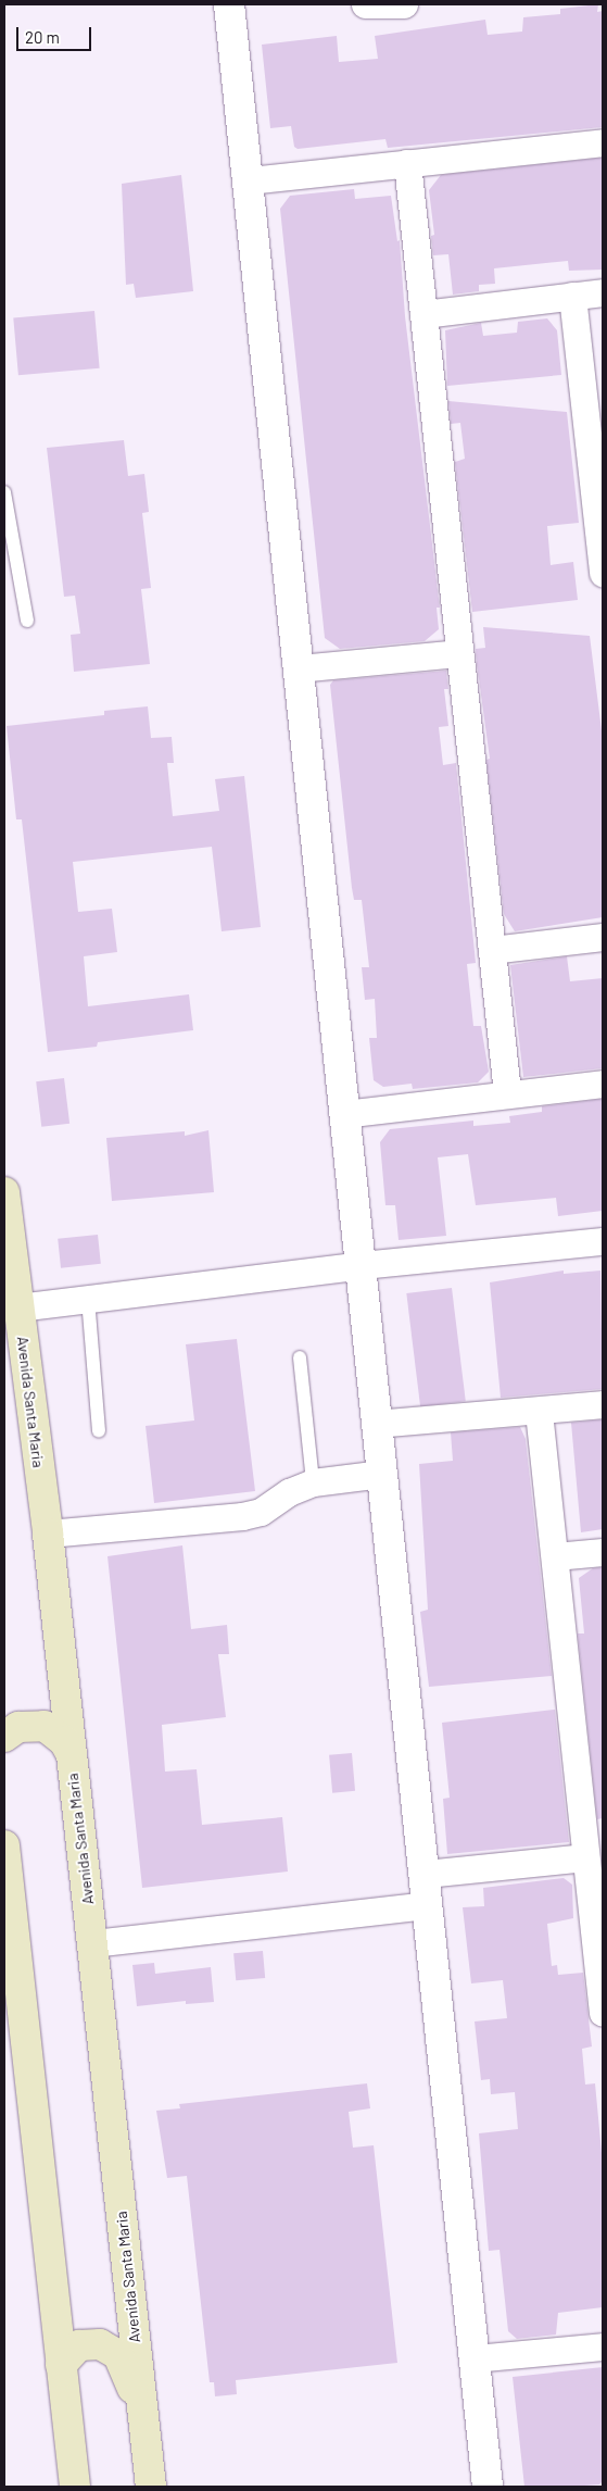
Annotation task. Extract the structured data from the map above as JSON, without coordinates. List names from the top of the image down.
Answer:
{
  "streets": {
    "main road": ["Avenida Santa Maria"]
  },
  "scale_bar": "20 m"
}
